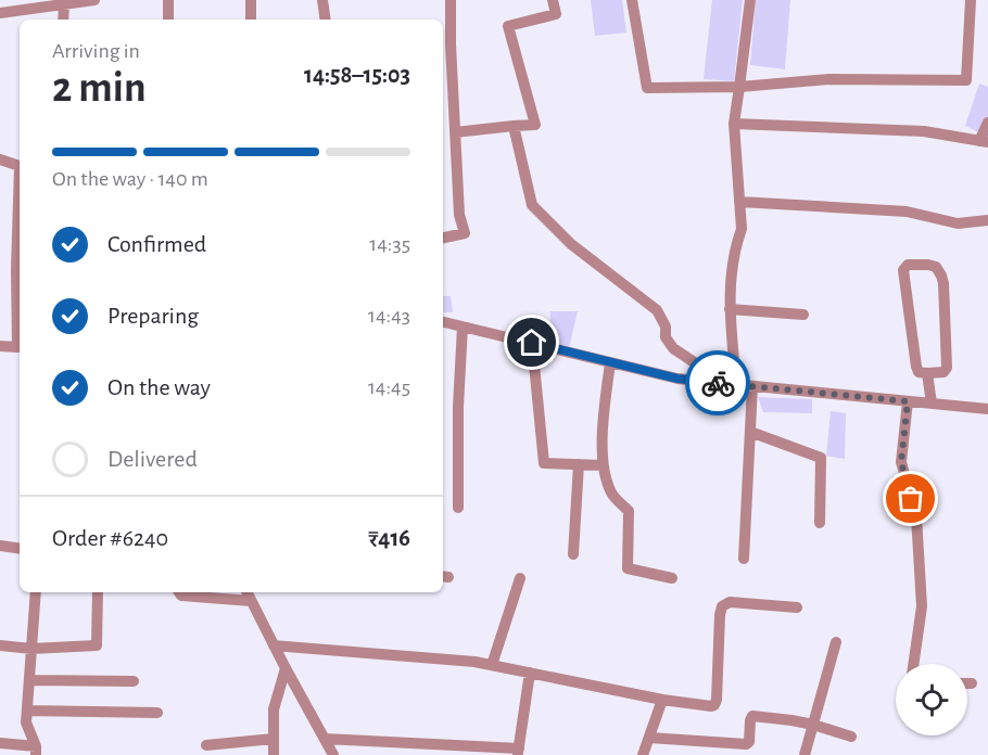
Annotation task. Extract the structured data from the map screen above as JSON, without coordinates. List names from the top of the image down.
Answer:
{
  "page": {
    "heading": ["2 min", "Arriving in", "14:58–15:03"],
    "panel": ["Order #6240", "₹416"],
    "bar": "On the way · 140 m",
    "list": [
      ["Confirmed", "14:35"],
      ["Preparing", "14:43"],
      ["On the way", "14:45"],
      "Delivered"
    ]
  }
}
